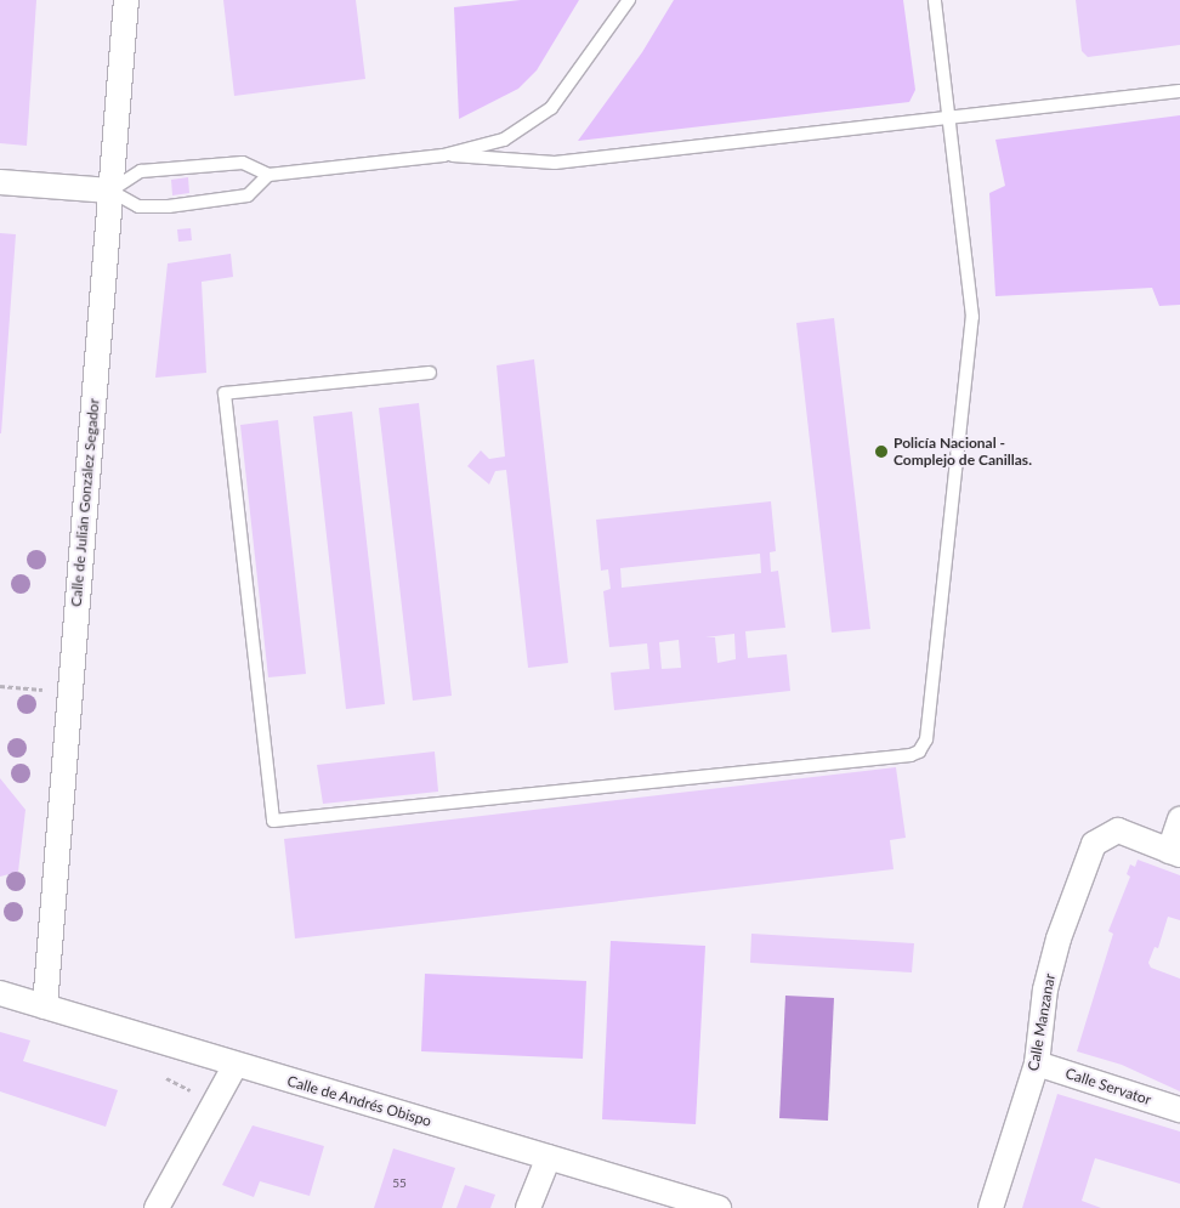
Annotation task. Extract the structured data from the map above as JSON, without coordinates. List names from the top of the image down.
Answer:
{
  "streets": {
    "street": [
      "Calle de Julián González Segador",
      "Calle Manzanar",
      "Calle Servator",
      "Calle de Andrés Obispo"
    ]
  },
  "crossings": [
    ["Calle de Julián González Segador", "Calle de Andrés Obispo"],
    ["Calle Manzanar", "Calle Servator"]
  ],
  "places": ["Policía Nacional - Complejo de Canillas."],
  "house_numbers": ["55"]
}
